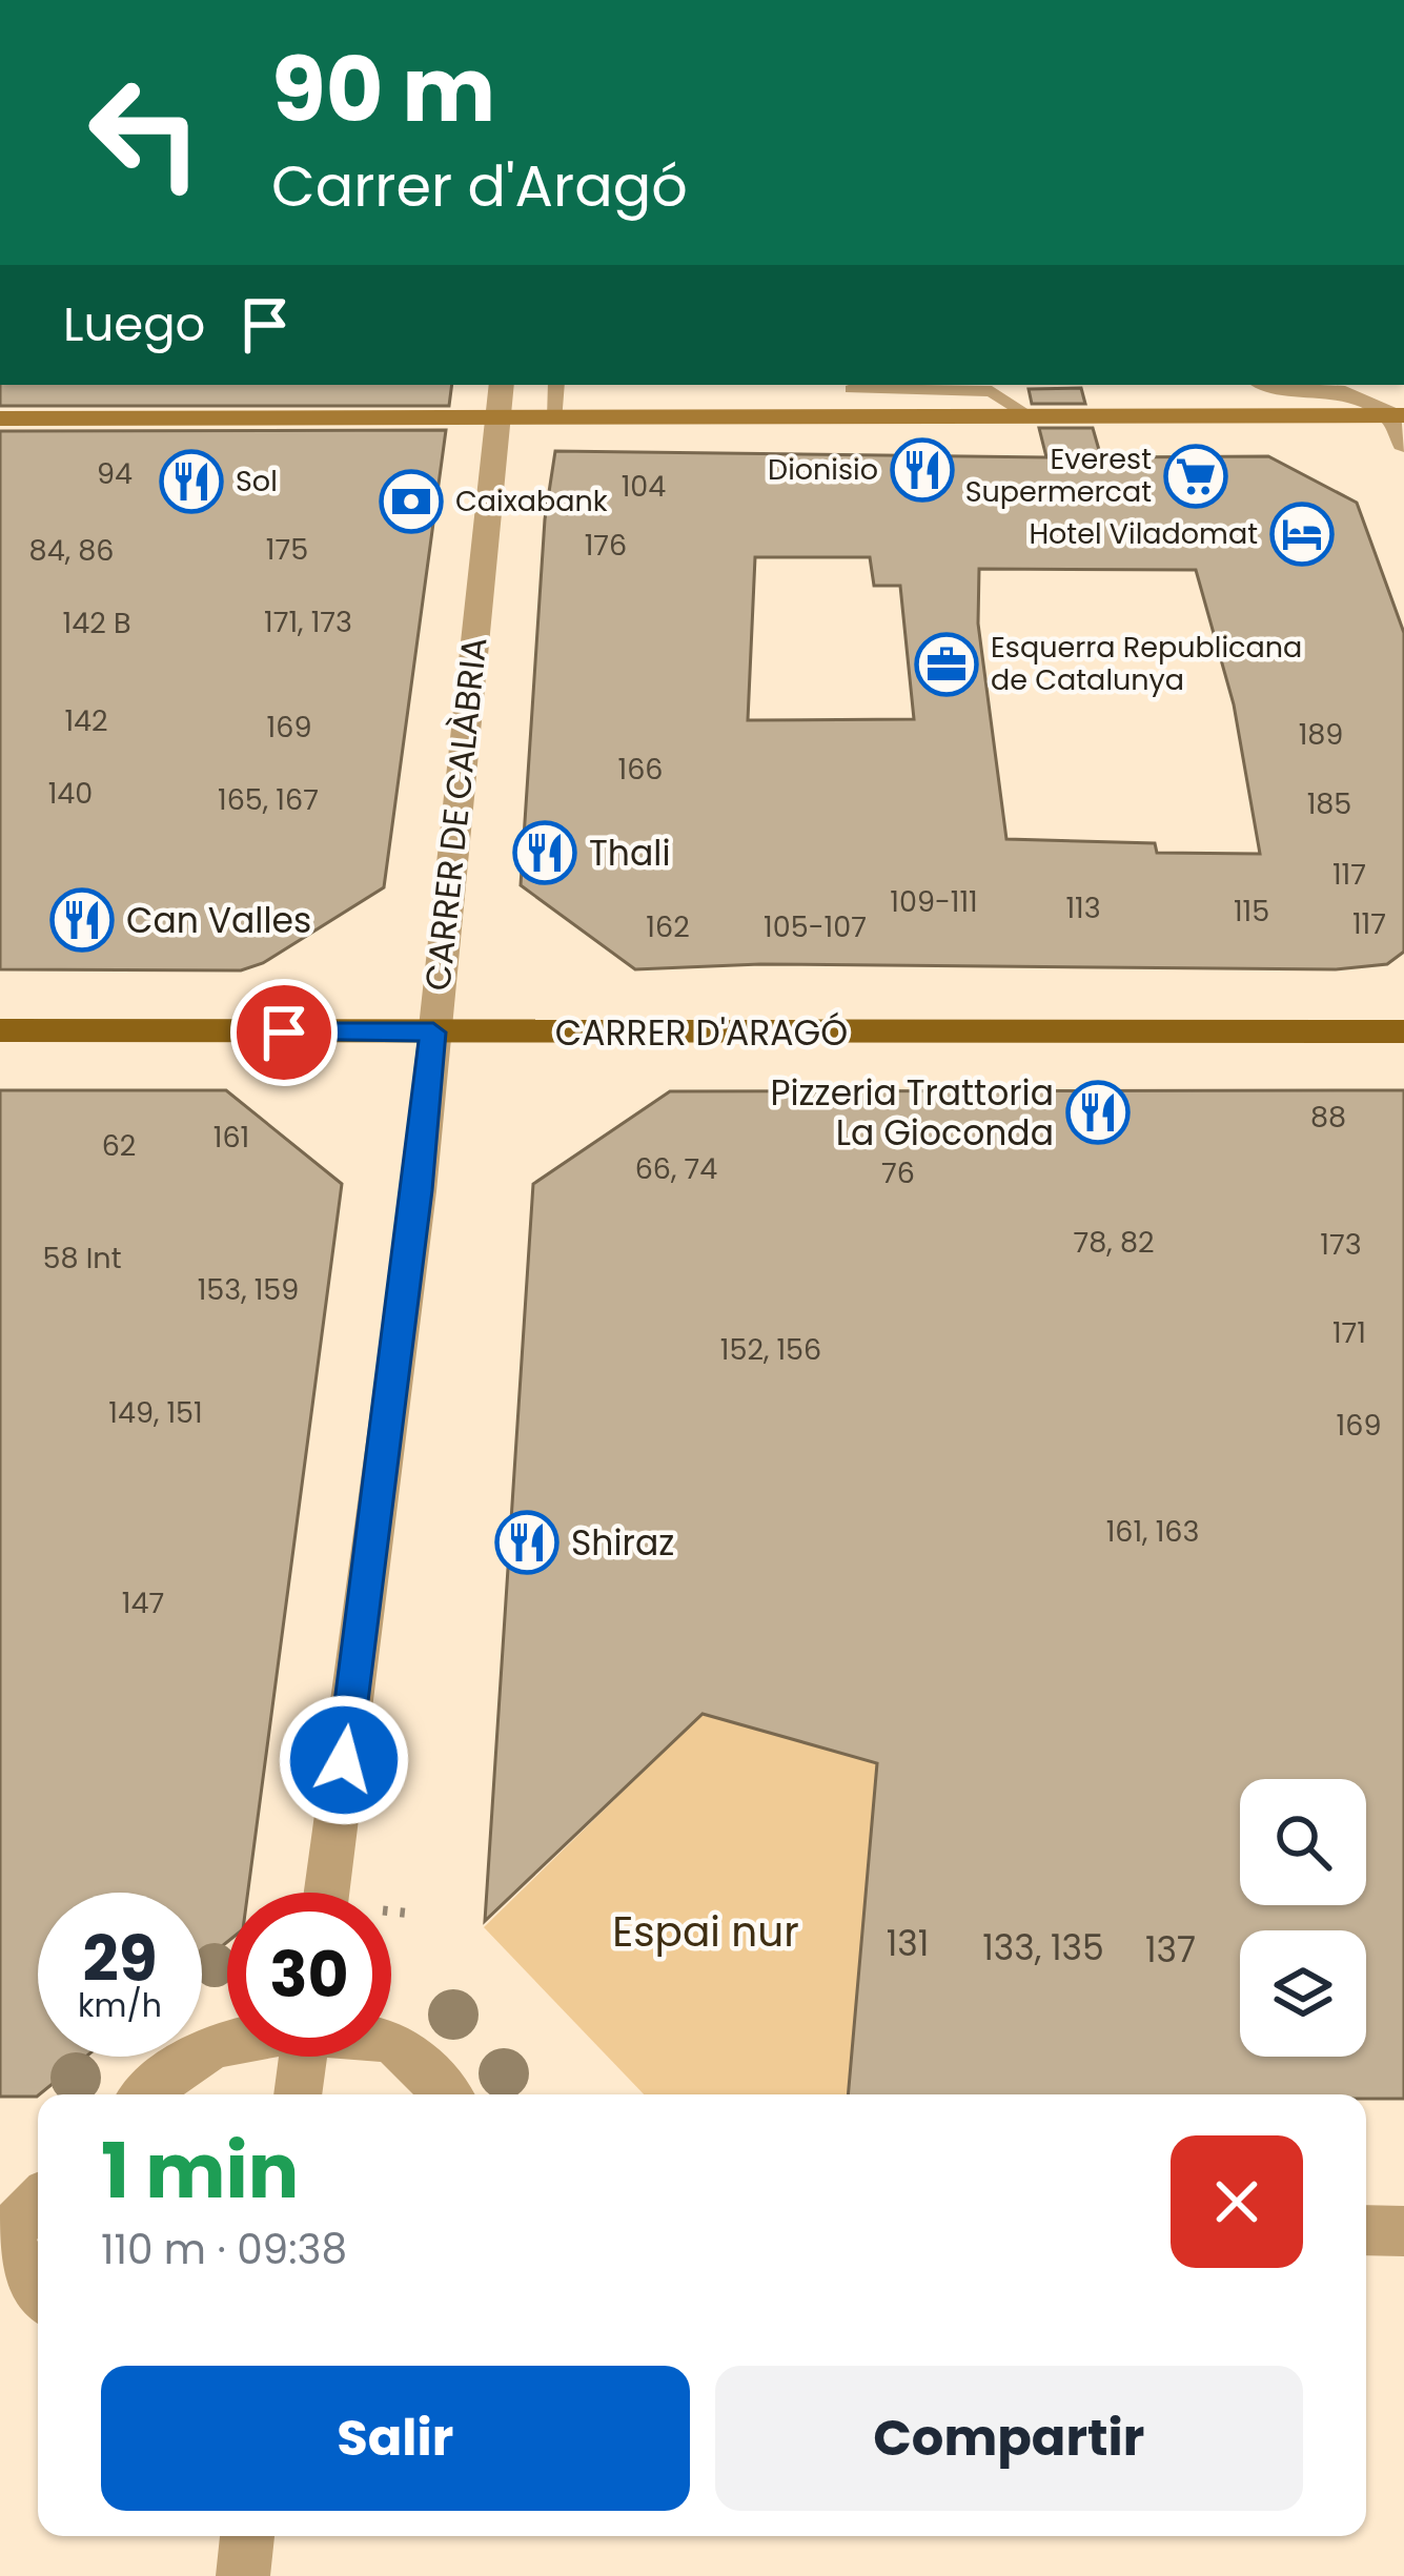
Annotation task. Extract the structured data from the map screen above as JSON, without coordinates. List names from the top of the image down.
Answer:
{
  "streets": {
    "main road": ["CARRER D'ARAGÓ"],
    "street": ["CARRER DE CALÀBRIA"]
  },
  "crossings": [
    ["CARRER DE CALÀBRIA", "CARRER D'ARAGÓ"]
  ],
  "parks": ["Espai nur"],
  "places": {
    "restaurant": [
      "Dionisio",
      "Sol",
      "Thali",
      "Can Valles",
      "Pizzeria Trattoria La Gioconda",
      "Shiraz"
    ],
    "supermarket": ["Everest Supermercat"],
    "bank": ["Caixabank"],
    "hotel": ["Hotel Viladomat"],
    "office": ["Esquerra Republicana de Catalunya"]
  },
  "house_numbers": [
    "94",
    "104",
    "176",
    "175",
    "84, 86",
    "171, 173",
    "142 B",
    "142",
    "169",
    "189",
    "166",
    "140",
    "165, 167",
    "185",
    "117",
    "109-111",
    "113",
    "115",
    "117",
    "162",
    "105-107",
    "88",
    "161",
    "62",
    "66, 74",
    "76",
    "78, 82",
    "173",
    "58 Int",
    "153, 159",
    "171",
    "152, 156",
    "149, 151",
    "169",
    "161, 163",
    "147",
    "131",
    "133, 135",
    "137"
  ],
  "page": {
    "turn": ["90 m", "Carrer d'Aragó"],
    "then": "Luego",
    "speed": "29 km/h",
    "limit": "30",
    "heading": ["1 min", "110 m · 09:38"],
    "buttons": ["Salir", "Compartir"]
  }
}
